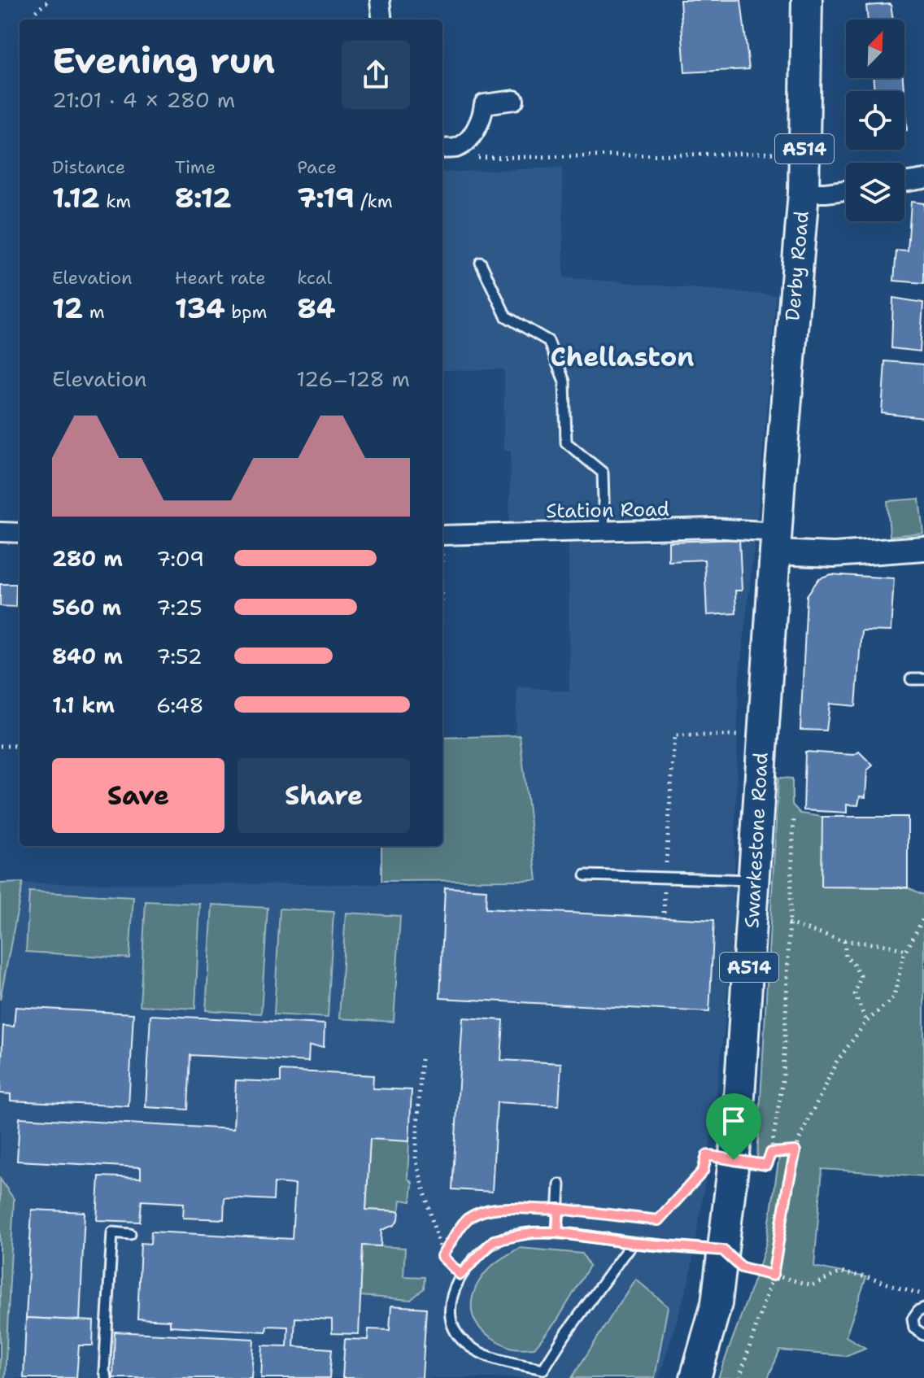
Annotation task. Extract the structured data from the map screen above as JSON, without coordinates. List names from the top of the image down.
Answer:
{
  "streets": {
    "main road": ["A514", "Derby Road", "Swarkestone Road"],
    "street": ["Station Road"]
  },
  "crossings": [
    ["Derby Road", "Station Road"],
    ["Derby Road", "Swarkestone Road"],
    ["Station Road", "Swarkestone Road"]
  ],
  "districts": ["Chellaston"],
  "north": "top right",
  "page": {
    "heading": ["Evening run", "21:01 · 4 × 280 m"],
    "stats": [
      ["Distance", "1.12 km"],
      ["Time", "8:12"],
      ["Pace", "7:19 /km"],
      ["Elevation", "12 m"],
      ["Heart rate", "134 bpm"],
      ["kcal", "84"]
    ],
    "chart": ["Elevation", "126–128 m"],
    "list": [
      {
        "name": "280 m",
        "note": "7:09"
      },
      {
        "name": "560 m",
        "note": "7:25"
      },
      {
        "name": "840 m",
        "note": "7:52"
      },
      {
        "name": "1.1 km",
        "note": "6:48"
      }
    ],
    "buttons": ["Save", "Share"]
  }
}
